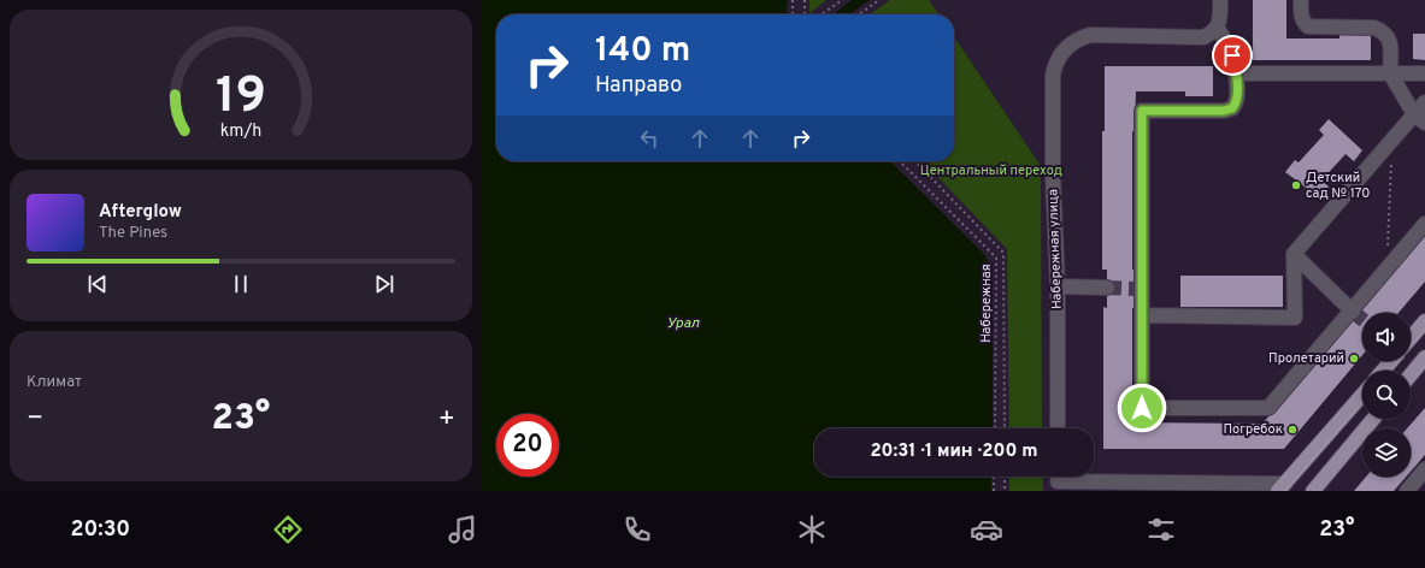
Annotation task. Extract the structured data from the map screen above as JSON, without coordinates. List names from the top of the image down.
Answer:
{
  "streets": {
    "street": ["Набережная улица"],
    "path": ["Набережная"]
  },
  "water": ["Урал"],
  "parks": ["Центральный переход"],
  "places": ["Детский сад № 170", "Пролетарий", "Погребок"],
  "page": {
    "turn": ["140 m", "Направо"],
    "song": ["Afterglow", "The Pines"],
    "tile": "Климат",
    "heat": ["−", "23°", "+"],
    "limit": "20",
    "trip": "20:31 · 1 мин · 200 m",
    "tabs": ["20:30", "23°"],
    "gauge": ["19", "km/h"]
  }
}
